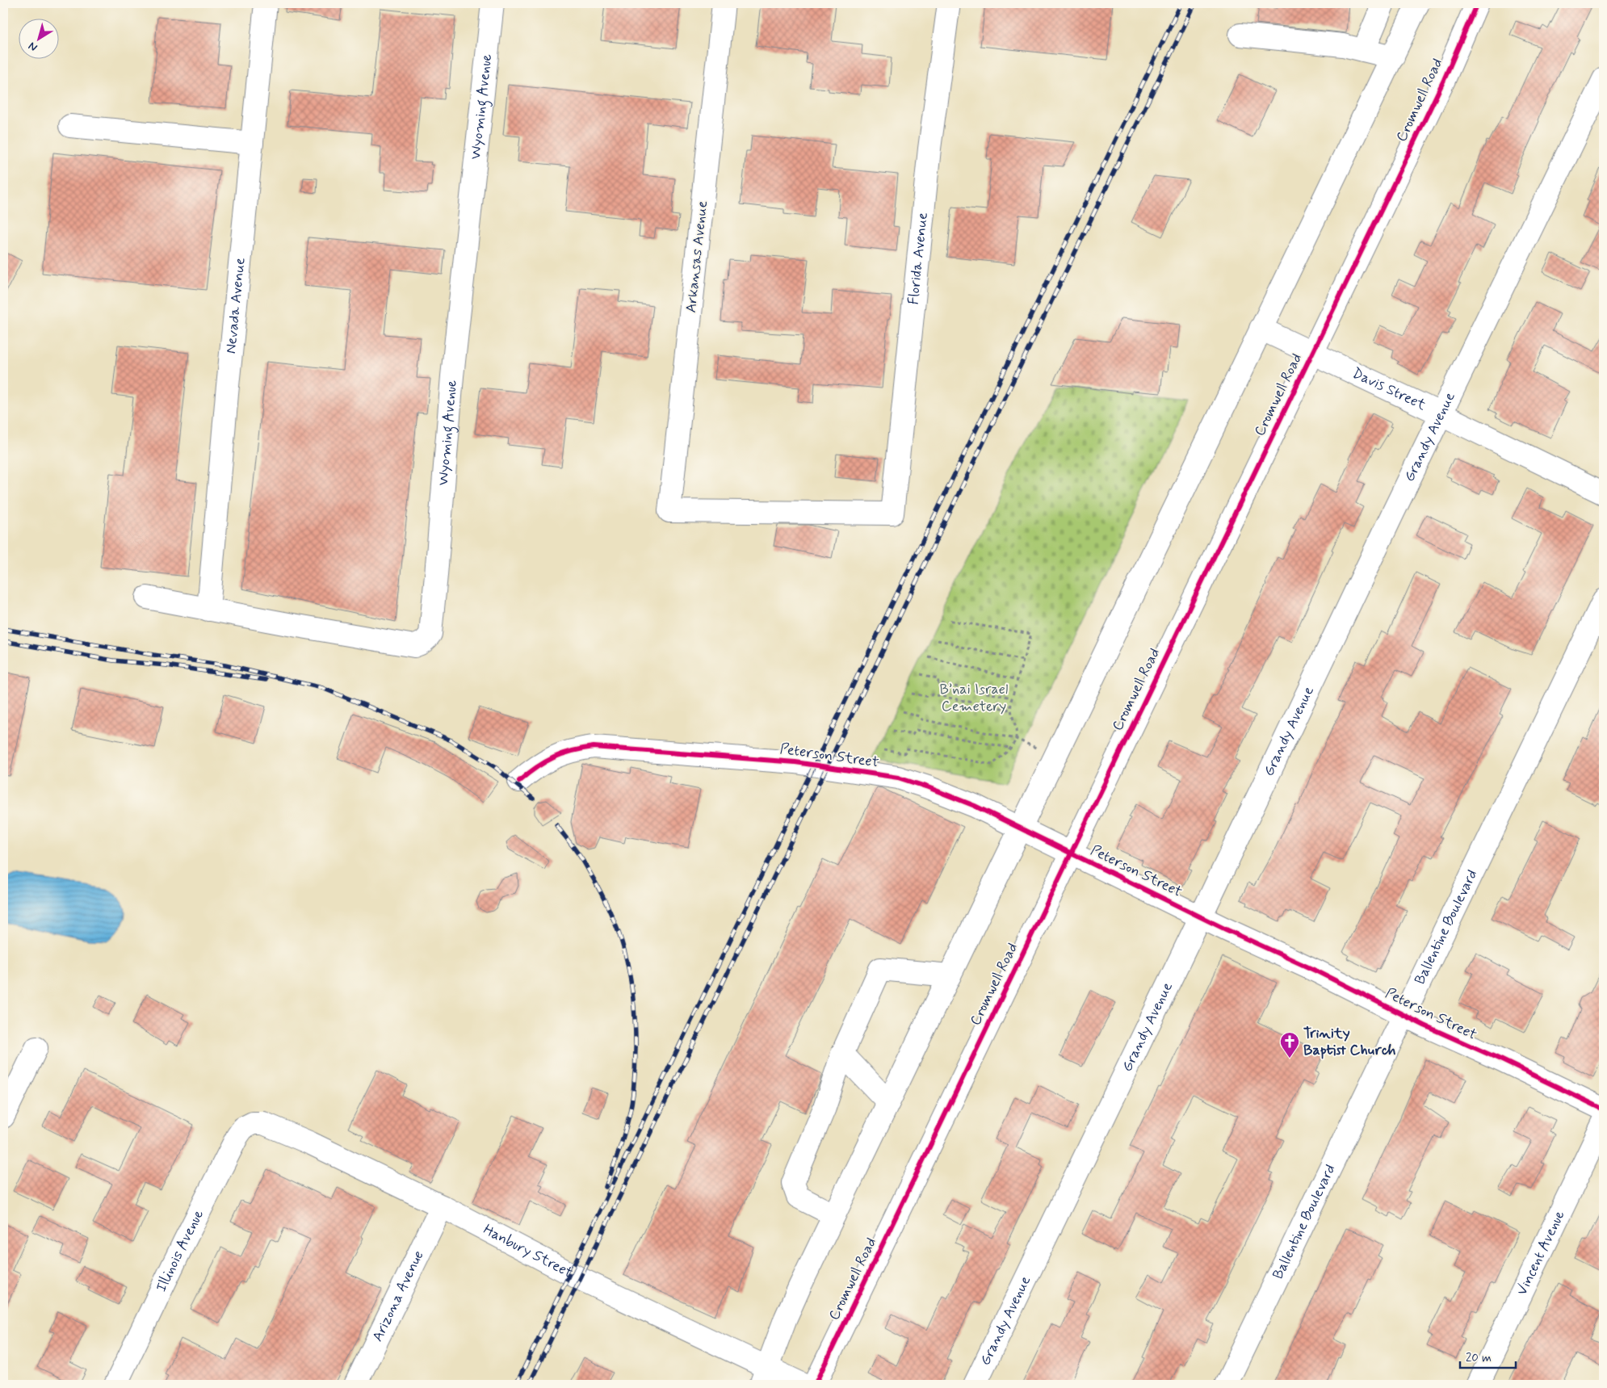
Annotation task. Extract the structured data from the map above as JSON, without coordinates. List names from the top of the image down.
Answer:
{
  "streets": {
    "street": [
      "Cromwell Road",
      "Wyoming Avenue",
      "Arkansas Avenue",
      "Florida Avenue",
      "Nevada Avenue",
      "Davis Street",
      "Grandy Avenue",
      "Peterson Street",
      "Ballentine Boulevard",
      "Illinois Avenue",
      "Hanbury Street",
      "Vincent Avenue",
      "Arizona Avenue"
    ]
  },
  "crossings": [
    ["Cromwell Road", "Davis Street"],
    ["Cromwell Road", "Peterson Street"],
    ["Wyoming Avenue", "Nevada Avenue"],
    ["Arkansas Avenue", "Florida Avenue"],
    ["Davis Street", "Grandy Avenue"],
    ["Grandy Avenue", "Peterson Street"],
    ["Peterson Street", "Ballentine Boulevard"],
    ["Illinois Avenue", "Hanbury Street"],
    ["Hanbury Street", "Arizona Avenue"]
  ],
  "parks": ["B’nai Israel Cemetery"],
  "places": {
    "church": ["Trinity Baptist Church"]
  },
  "scale_bar": "20 m",
  "north": "bottom left"
}
